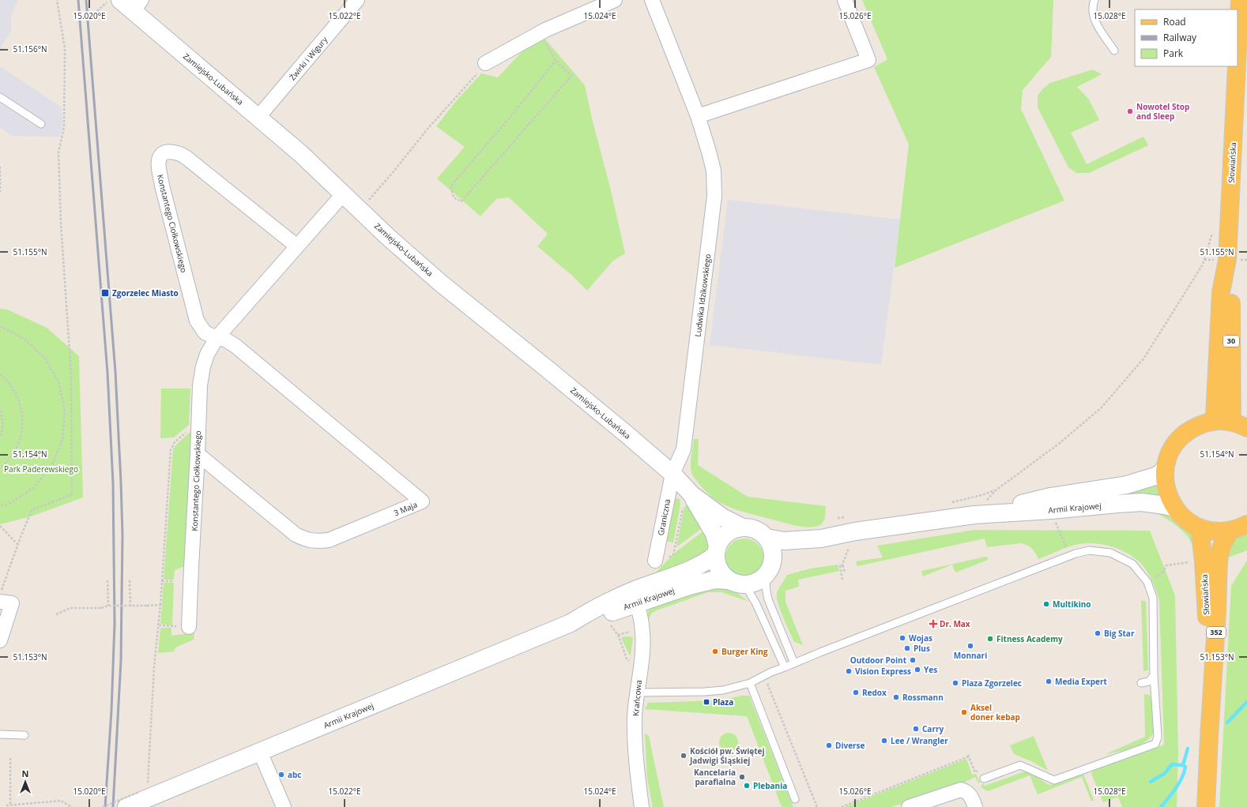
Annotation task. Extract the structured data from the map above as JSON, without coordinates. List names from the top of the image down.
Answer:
{
  "streets": {
    "main road": [
      "Zamiejsko-Lubańska",
      "Słowiańska",
      "30",
      "Armii Krajowej",
      "352"
    ],
    "street": [
      "Żwirki i Wigury",
      "Konstantego Ciołkowskiego",
      "Ludwika Idzikowskiego",
      "3 Maja",
      "Graniczna",
      "Krańcowa"
    ]
  },
  "crossings": [
    ["Żwirki i Wigury", "Zamiejsko-Lubańska"],
    ["Zamiejsko-Lubańska", "Konstantego Ciołkowskiego"],
    ["Zamiejsko-Lubańska", "Ludwika Idzikowskiego"],
    ["Zamiejsko-Lubańska", "Armii Krajowej"],
    ["Zamiejsko-Lubańska", "Graniczna"],
    ["Słowiańska", "30"],
    ["Konstantego Ciołkowskiego", "3 Maja"],
    ["Ludwika Idzikowskiego", "Graniczna"],
    ["30", "Armii Krajowej"],
    ["Armii Krajowej", "Krańcowa"]
  ],
  "parks": ["Park Paderewskiego"],
  "places": {
    "other": [
      "Nowotel Stop and Sleep",
      "Multikino",
      "Big Star",
      "Wojas",
      "Fitness Academy",
      "Monnari",
      "Plus",
      "Burger King",
      "Outdoor Point",
      "Yes",
      "Vision Express",
      "Media Expert",
      "Plaza Zgorzelec",
      "Redox",
      "Rossmann",
      "Aksel doner kebap",
      "Carry",
      "Lee / Wrangler",
      "Diverse",
      "Kościół pw. Świętej Jadwigi Śląskiej",
      "abc",
      "Kancelaria parafialna",
      "Plebania"
    ],
    "transit": ["Zgorzelec Miasto", "Plaza"],
    "health": ["Dr. Max"]
  },
  "legend": ["Road", "Railway", "Park"],
  "north": "top",
  "coordinates": [
    "15.020°E",
    "15.022°E",
    "15.024°E",
    "15.026°E",
    "15.028°E",
    "51.156°N",
    "51.155°N",
    "51.154°N",
    "51.153°N"
  ]
}
